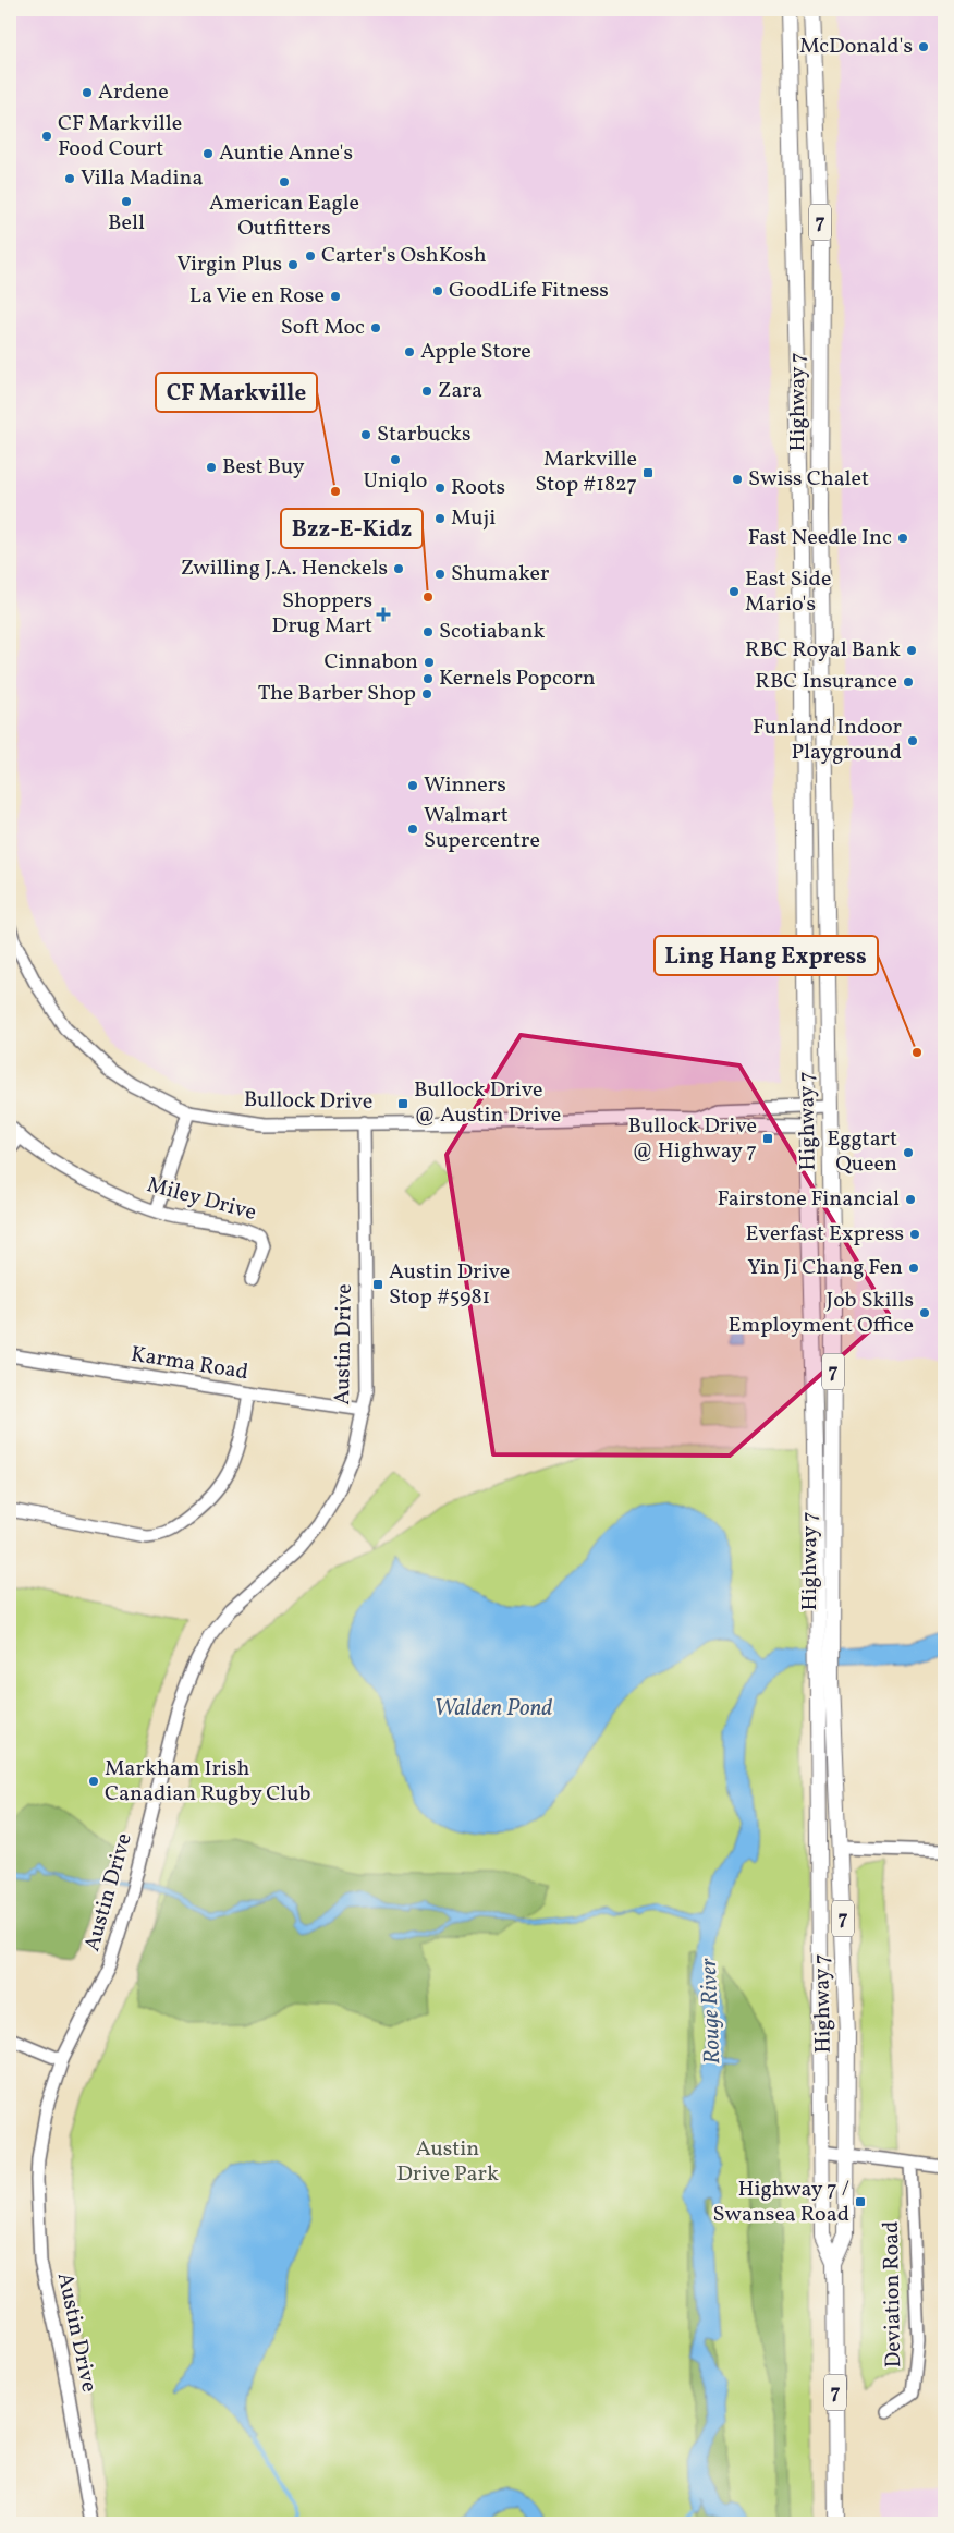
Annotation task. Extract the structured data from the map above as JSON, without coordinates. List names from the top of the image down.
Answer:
{
  "streets": {
    "main road": ["7", "Highway 7"],
    "street": [
      "Bullock Drive",
      "Miley Drive",
      "Austin Drive",
      "Karma Road",
      "Deviation Road"
    ]
  },
  "crossings": [
    ["Highway 7", "Bullock Drive"],
    ["Bullock Drive", "Austin Drive"],
    ["Austin Drive", "Karma Road"]
  ],
  "water": ["Walden Pond", "Rouge River"],
  "parks": ["Austin Drive Park"],
  "places": {
    "other": [
      "McDonald's",
      "Ardene",
      "CF Markville Food Court",
      "Auntie Anne's",
      "Villa Madina",
      "American Eagle Outfitters",
      "Bell",
      "Carter's OshKosh",
      "Virgin Plus",
      "GoodLife Fitness",
      "La Vie en Rose",
      "Soft Moc",
      "Apple Store",
      "Zara",
      "Starbucks",
      "Uniqlo",
      "Best Buy",
      "Swiss Chalet",
      "Roots",
      "CF Markville",
      "Muji",
      "Fast Needle Inc",
      "Zwilling J.A. Henckels",
      "Shumaker",
      "East Side Mario's",
      "Bzz-E-Kidz",
      "Scotiabank",
      "RBC Royal Bank",
      "Cinnabon",
      "Kernels Popcorn",
      "RBC Insurance",
      "The Barber Shop",
      "Funland Indoor Playground",
      "Winners",
      "Walmart Supercentre",
      "Ling Hang Express",
      "Eggtart Queen",
      "Fairstone Financial",
      "Everfast Express",
      "Yin Ji Chang Fen",
      "Job Skills Employment Office",
      "Markham Irish Canadian Rugby Club"
    ],
    "transit": [
      "Markville Stop #1827",
      "Bullock Drive @ Austin Drive",
      "Bullock Drive @ Highway 7",
      "Austin Drive Stop #5981",
      "Highway 7 / Swansea Road"
    ],
    "health": ["Shoppers Drug Mart"]
  }
}
